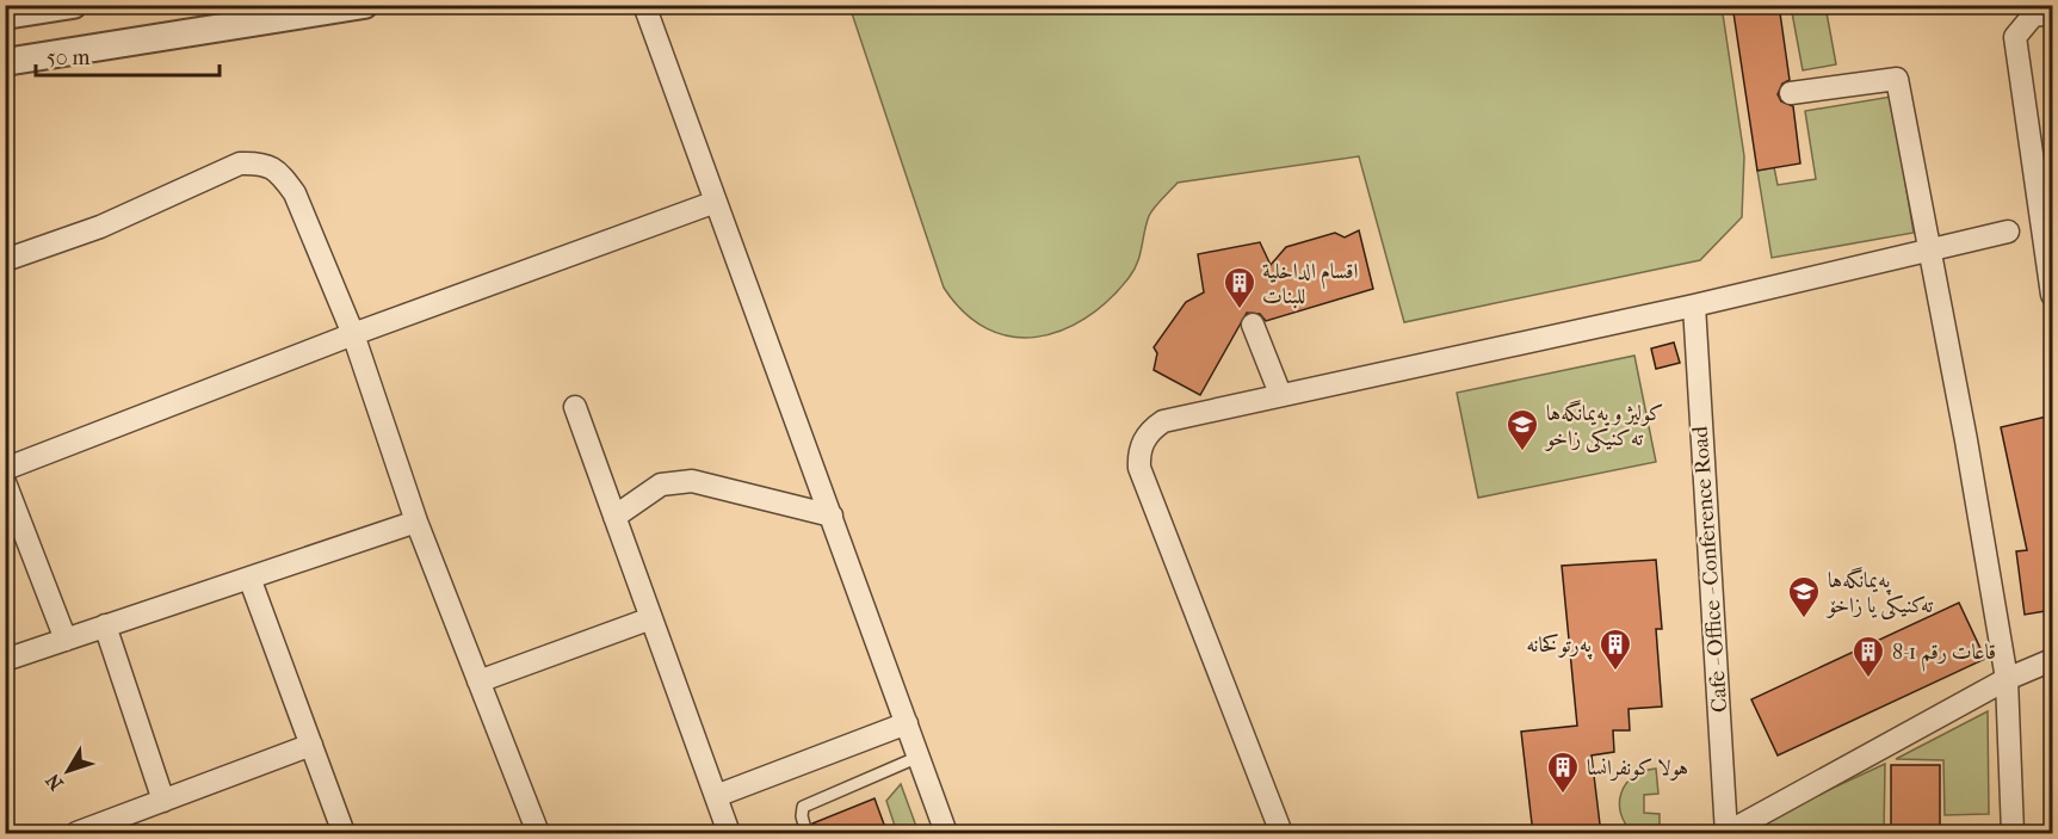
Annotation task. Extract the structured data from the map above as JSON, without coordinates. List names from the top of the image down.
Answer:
{
  "streets": {
    "street": ["Cafe - Office - Conference Road"]
  },
  "places": {
    "building": [
      "اقسام الداخلیة للبنات",
      "په‌رتوكخانه‌",
      "قاعات رقم 1-8",
      "هولا كونفرانسا"
    ],
    "school or university": ["كوليژ و په‌يمانگه‌ها ته‌كنيكى زاخو", "پەیمانگەها تەکنیکی یا زاخۆ"]
  },
  "scale_bar": "50 m",
  "north": "bottom left"
}
